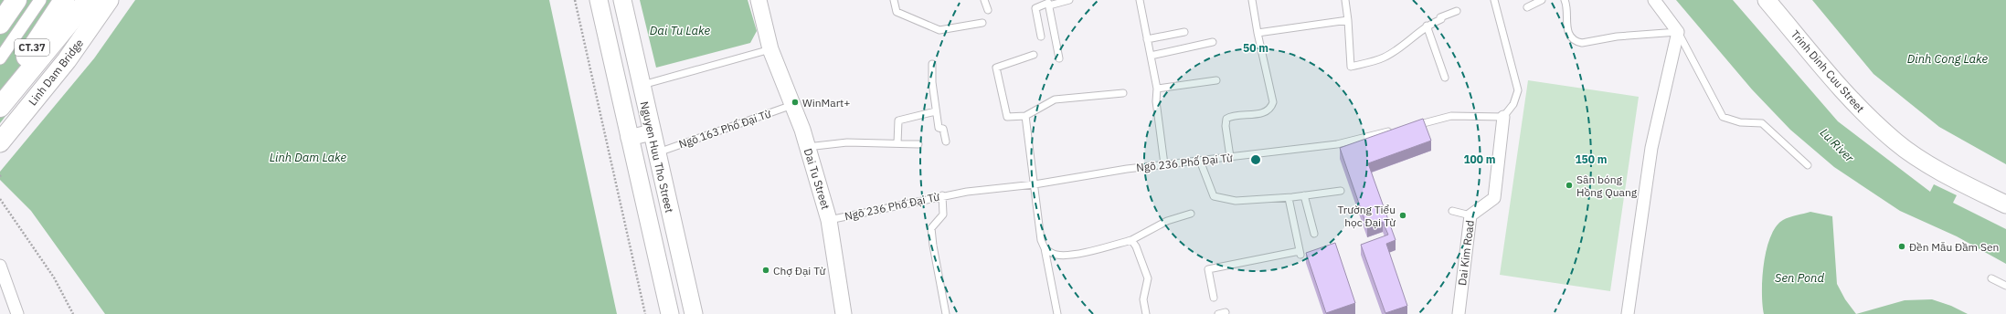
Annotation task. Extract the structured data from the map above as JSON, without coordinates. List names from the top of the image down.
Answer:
{
  "streets": {
    "highway": ["CT.37"],
    "main road": ["Trinh Dinh Cuu Street", "Linh Dam Bridge", "Nguyen Huu Tho Street"],
    "street": ["Dai Tu Street", "Dai Kim Road"],
    "lane": ["Ngõ 163 Phố Đại Từ", "Ngõ 236 Phố Đại Từ"]
  },
  "crossings": [
    ["Ngõ 163 Phố Đại Từ", "Nguyen Huu Tho Street"],
    ["Ngõ 163 Phố Đại Từ", "Dai Tu Street"],
    ["Ngõ 236 Phố Đại Từ", "Dai Tu Street"]
  ],
  "water": [
    "Dai Tu Lake",
    "Dinh Cong Lake",
    "Lu River",
    "Linh Dam Lake",
    "Sen Pond"
  ],
  "places": [
    "WinMart+",
    "Sân bóng Hồng Quang",
    "Trường Tiểu học Đại Từ",
    "Đền Mẫu Đầm Sen",
    "Chợ Đại Từ"
  ],
  "rings": ["50 m", "100 m", "150 m"]
}
